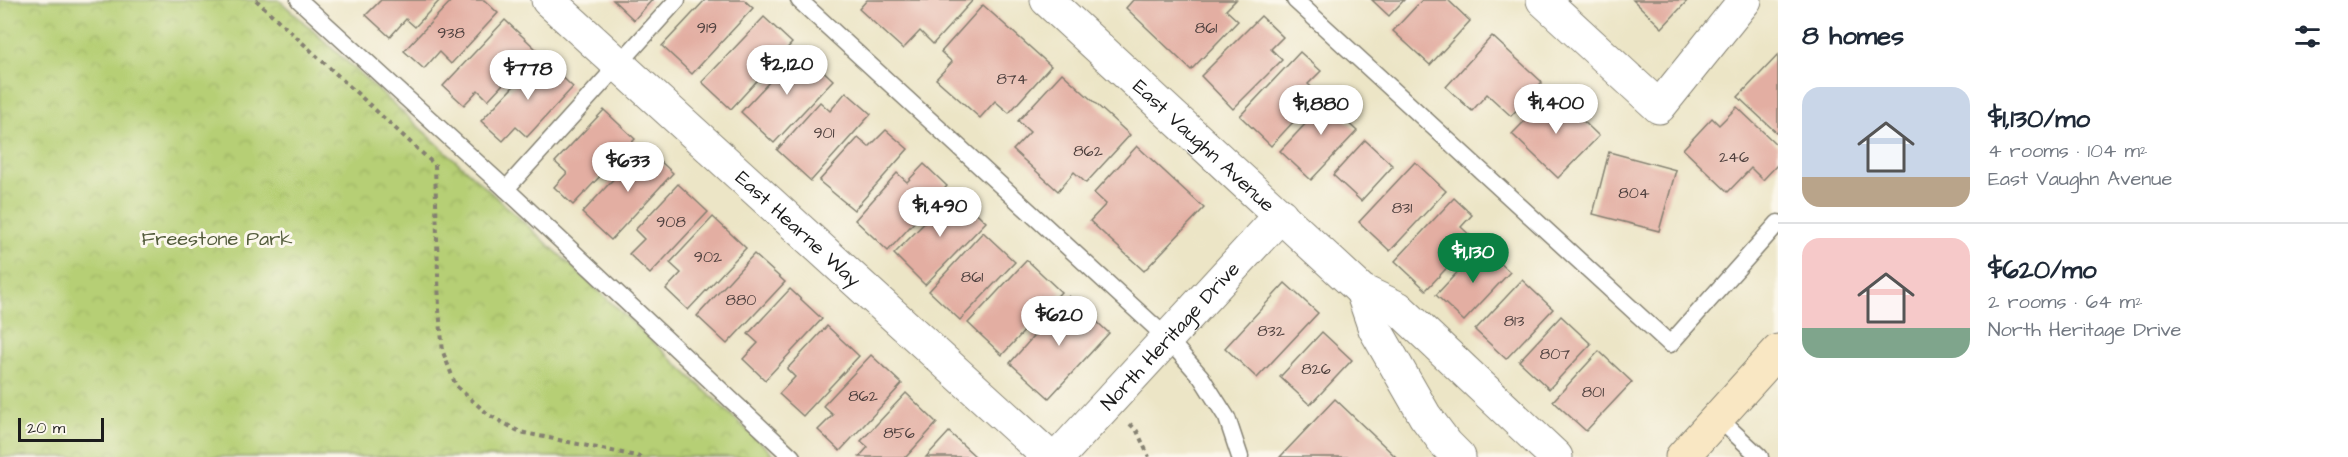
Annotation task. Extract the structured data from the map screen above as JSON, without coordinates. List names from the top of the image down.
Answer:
{
  "streets": {
    "street": ["East Vaughn Avenue", "East Hearne Way", "North Heritage Drive"]
  },
  "crossings": [
    ["East Vaughn Avenue", "North Heritage Drive"]
  ],
  "parks": ["Freestone Park"],
  "house_numbers": [
    "919",
    "861",
    "938",
    "874",
    "901",
    "862",
    "246",
    "804",
    "831",
    "908",
    "902",
    "861",
    "880",
    "813",
    "832",
    "807",
    "826",
    "801",
    "862",
    "856"
  ],
  "scale_bar": "20 m",
  "page": {
    "heading": "8 homes",
    "price": [
      "$2,120",
      "$778",
      "$1,400",
      "$1,880",
      "$633",
      "$1,490",
      "$1,130",
      "$620"
    ],
    "list": [
      {
        "name": "$1,130/mo",
        "note": "4 rooms · 104 m² · East Vaughn Avenue"
      },
      {
        "name": "$620/mo",
        "note": "2 rooms · 64 m² · North Heritage Drive"
      }
    ],
    "scale": "20 m"
  }
}
